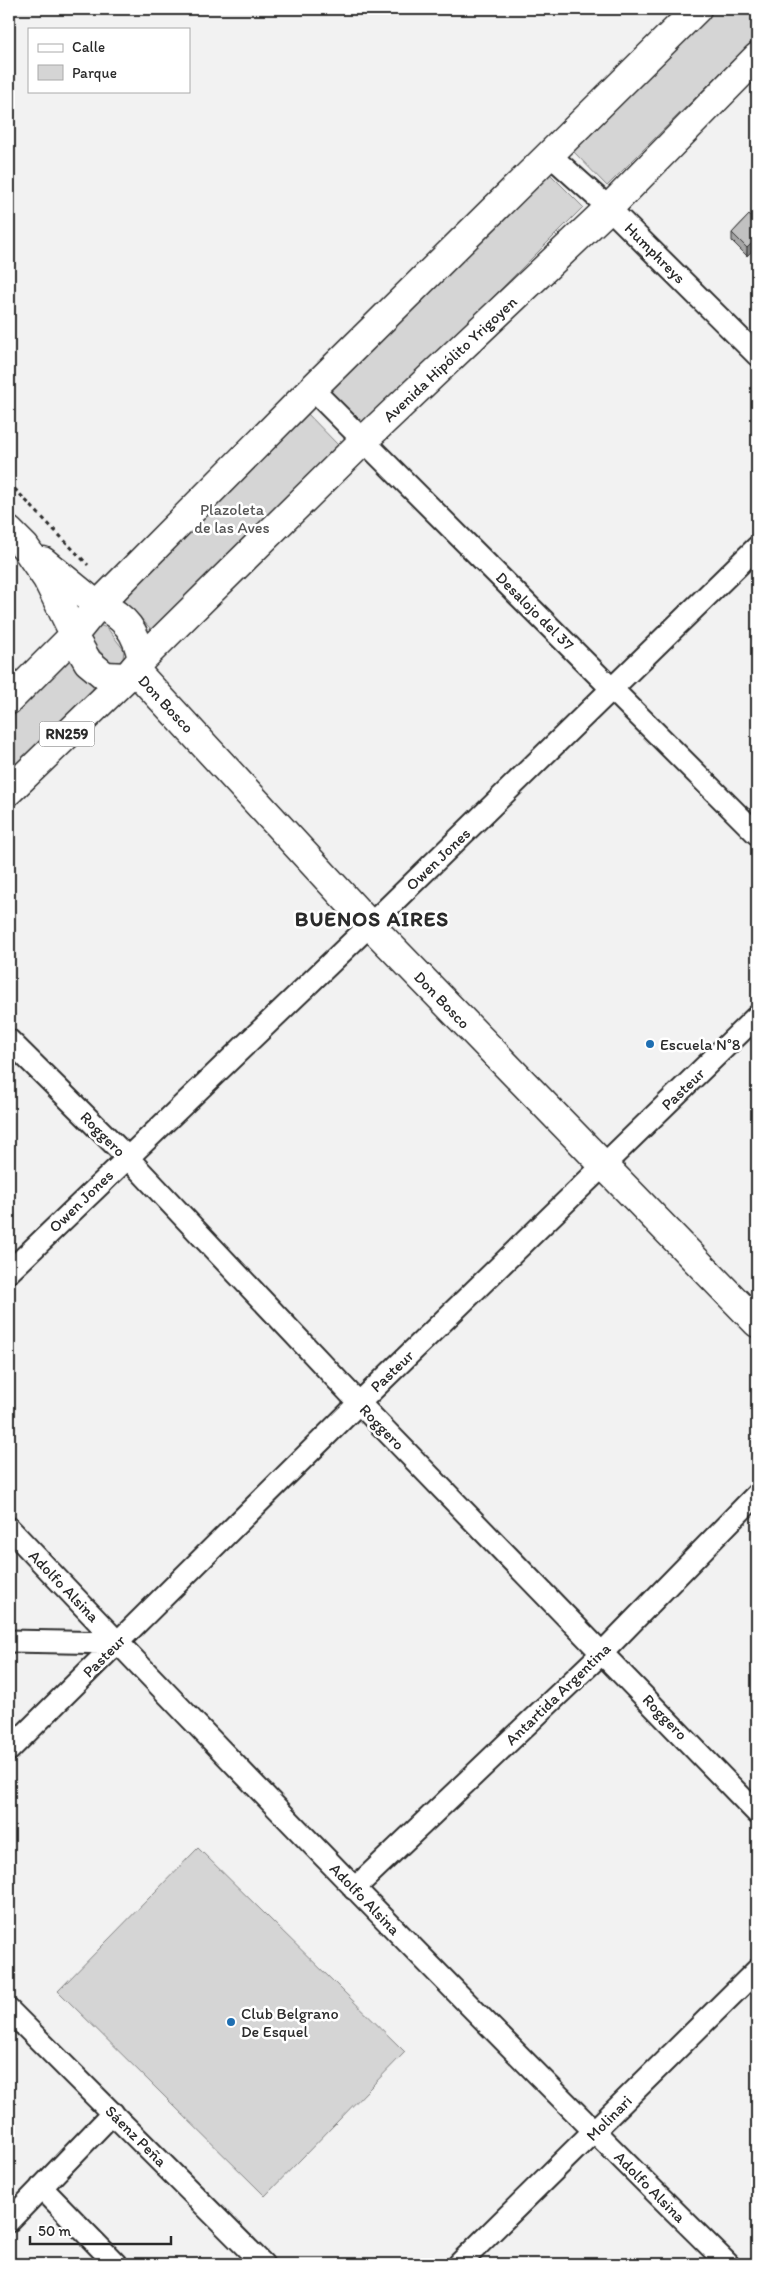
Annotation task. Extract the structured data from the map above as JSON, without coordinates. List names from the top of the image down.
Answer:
{
  "streets": {
    "main road": ["Avenida Hipólito Yrigoyen", "Don Bosco", "RN259"],
    "street": [
      "Humphreys",
      "Desalojo del 37",
      "Owen Jones",
      "Pasteur",
      "Roggero",
      "Adolfo Alsina",
      "Antartida Argentina",
      "Molinari",
      "Sáenz Peña"
    ]
  },
  "crossings": [
    ["Humphreys", "Avenida Hipólito Yrigoyen"],
    ["Avenida Hipólito Yrigoyen", "Desalojo del 37"],
    ["Avenida Hipólito Yrigoyen", "Don Bosco"],
    ["Desalojo del 37", "Owen Jones"],
    ["Don Bosco", "Owen Jones"],
    ["Don Bosco", "Pasteur"],
    ["Owen Jones", "Roggero"],
    ["Pasteur", "Roggero"],
    ["Pasteur", "Adolfo Alsina"],
    ["Roggero", "Antartida Argentina"],
    ["Adolfo Alsina", "Antartida Argentina"],
    ["Adolfo Alsina", "Molinari"]
  ],
  "districts": ["BUENOS AIRES"],
  "parks": ["Plazoleta de las Aves"],
  "places": ["Escuela N°8", "Club Belgrano De Esquel"],
  "legend": ["Calle", "Parque"],
  "scale_bar": "50 m"
}
